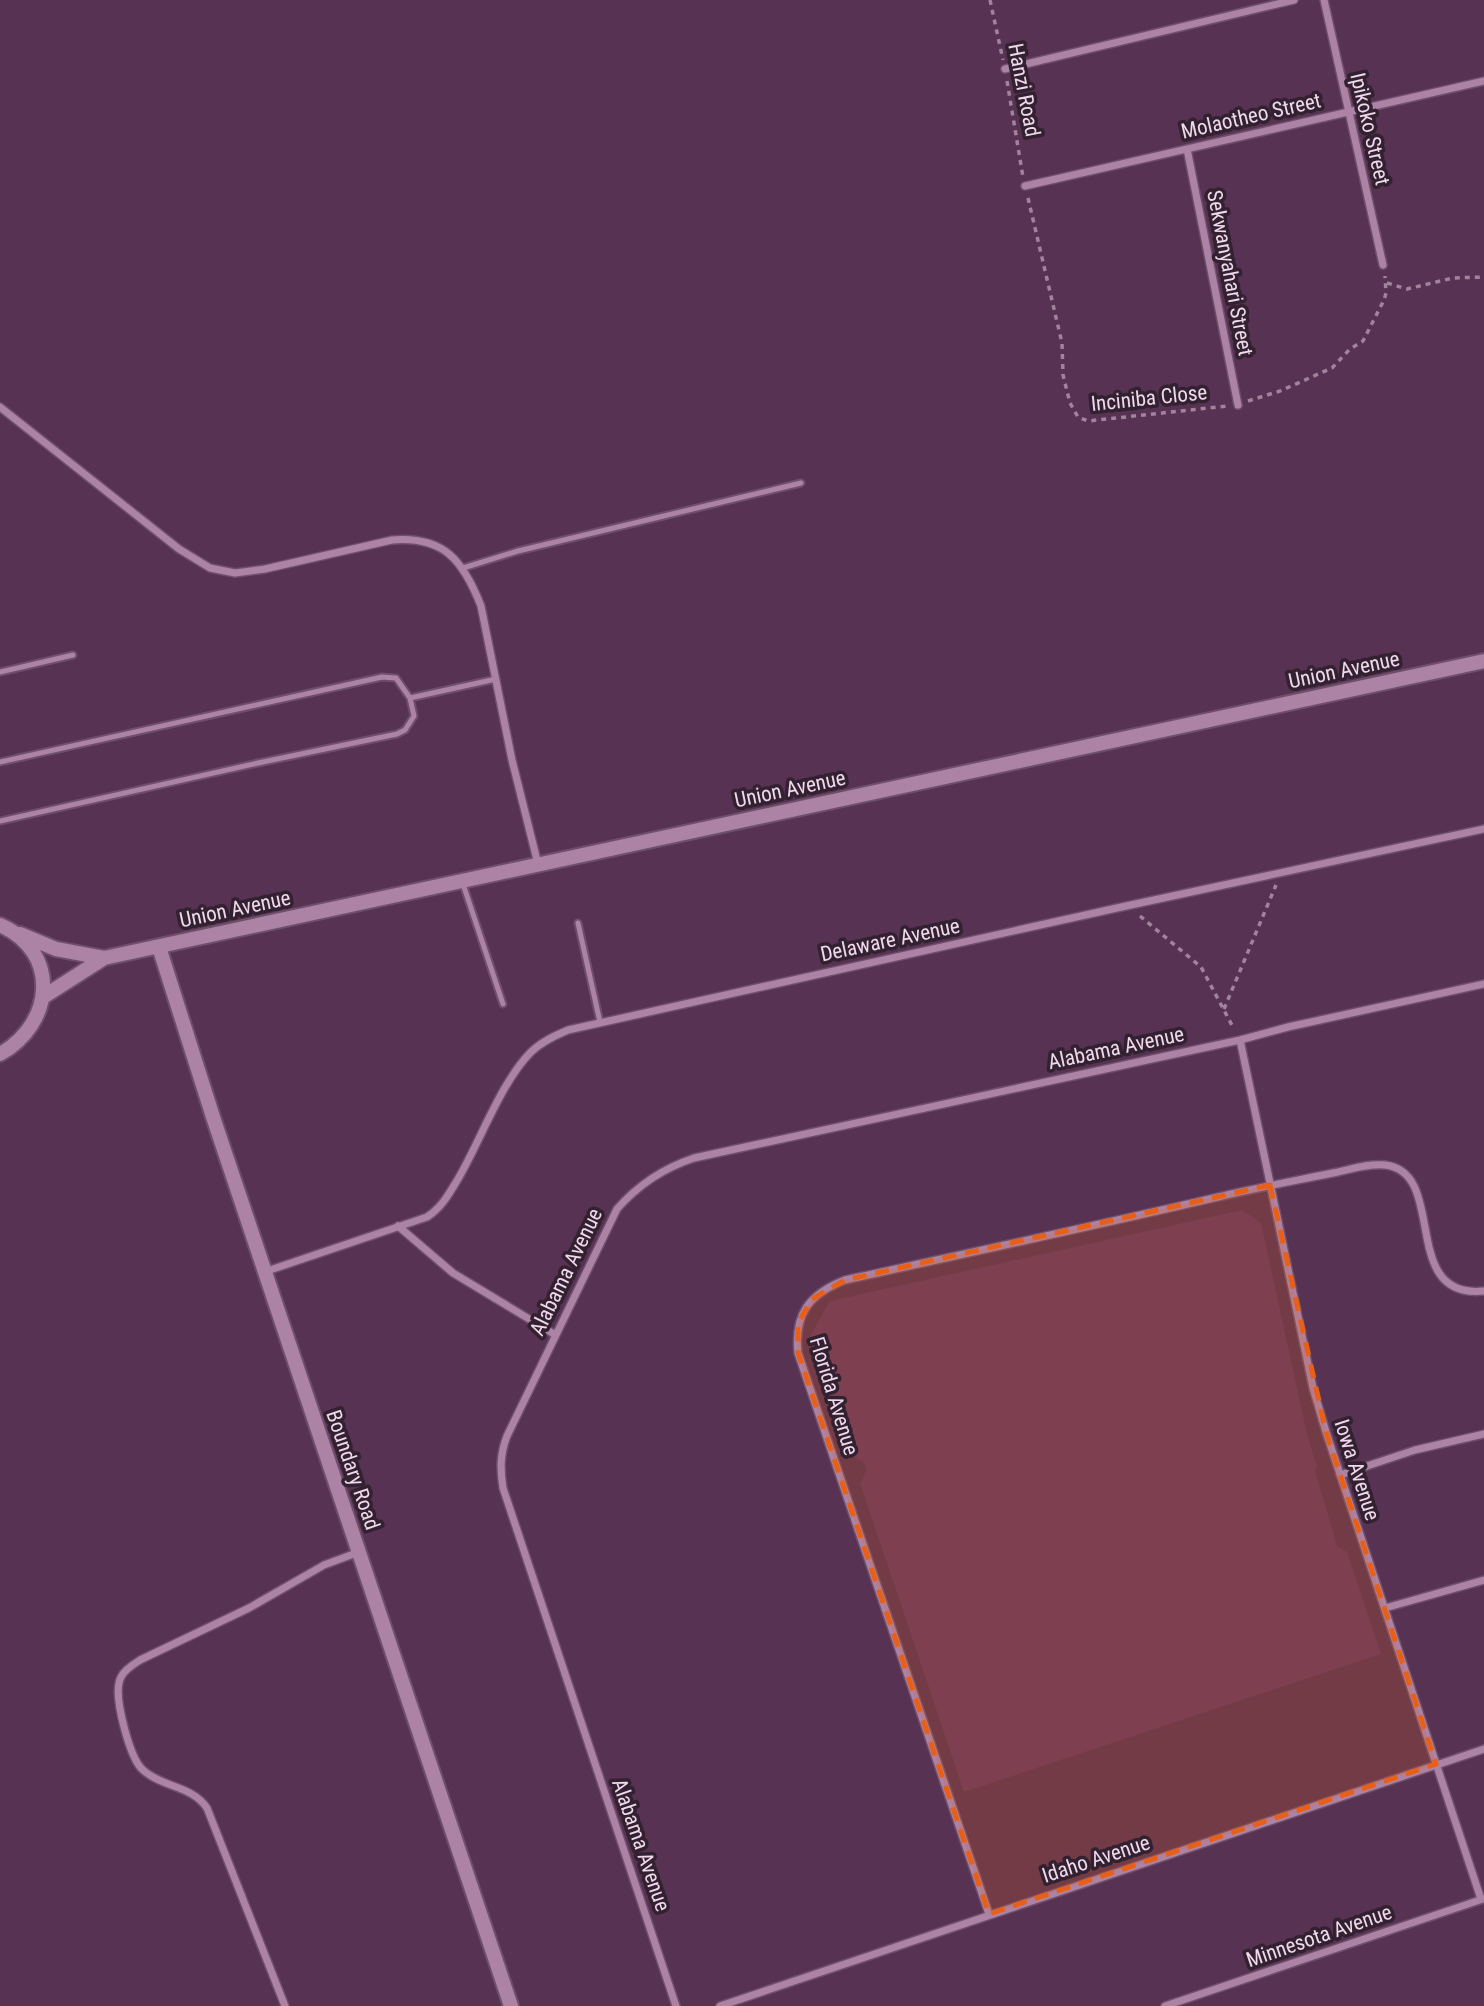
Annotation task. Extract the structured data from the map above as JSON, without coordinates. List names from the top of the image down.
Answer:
{
  "streets": {
    "street": [
      "Molaotheo Street",
      "Ipikoko Street",
      "Sekwanyahari Street",
      "Union Avenue",
      "Delaware Avenue",
      "Alabama Avenue",
      "Florida Avenue",
      "Boundary Road",
      "Iowa Avenue",
      "Idaho Avenue",
      "Minnesota Avenue"
    ],
    "path": ["Hanzi Road", "Inciniba Close"]
  },
  "crossings": [
    ["Hanzi Road", "Molaotheo Street"],
    ["Hanzi Road", "Inciniba Close"],
    ["Molaotheo Street", "Ipikoko Street"],
    ["Molaotheo Street", "Sekwanyahari Street"],
    ["Molaotheo Street", "Inciniba Close"],
    ["Ipikoko Street", "Inciniba Close"],
    ["Sekwanyahari Street", "Inciniba Close"],
    ["Union Avenue", "Boundary Road"],
    ["Delaware Avenue", "Boundary Road"],
    ["Alabama Avenue", "Iowa Avenue"],
    ["Florida Avenue", "Iowa Avenue"],
    ["Florida Avenue", "Idaho Avenue"],
    ["Iowa Avenue", "Idaho Avenue"],
    ["Iowa Avenue", "Minnesota Avenue"]
  ]
}
